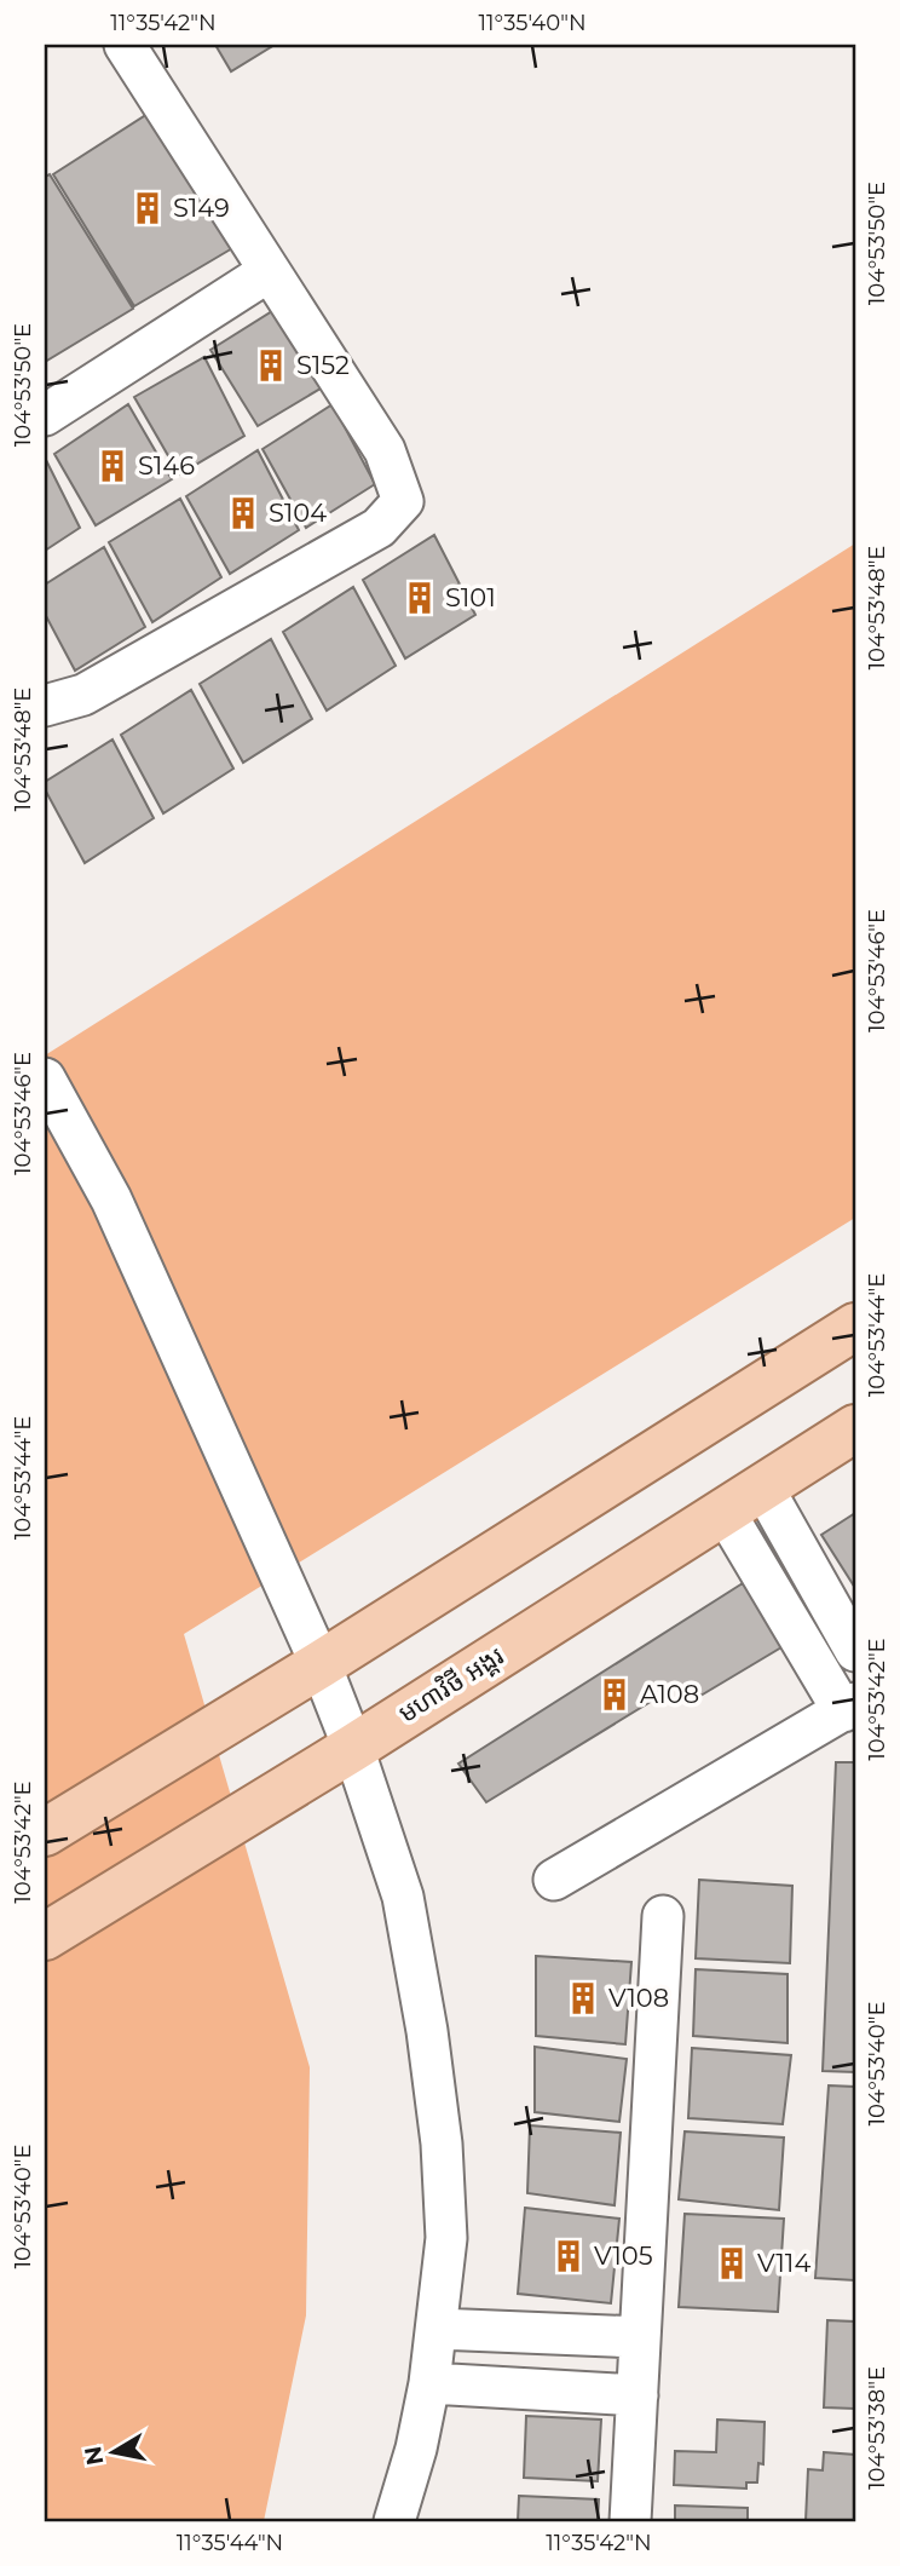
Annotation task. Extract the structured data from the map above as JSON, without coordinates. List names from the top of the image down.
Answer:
{
  "streets": {
    "main road": ["មហាវិថី អង្គរ"]
  },
  "places": {
    "building": [
      "S149",
      "S152",
      "S146",
      "S104",
      "S101",
      "A108",
      "V108",
      "V105",
      "V114"
    ]
  },
  "north": "left",
  "coordinates": [
    "11°35'42\"N",
    "11°35'40\"N",
    "104°53'50\"E",
    "104°53'48\"E",
    "104°53'46\"E",
    "104°53'44\"E",
    "104°53'42\"E",
    "104°53'40\"E",
    "104°53'38\"E",
    "11°35'44\"N"
  ]
}
